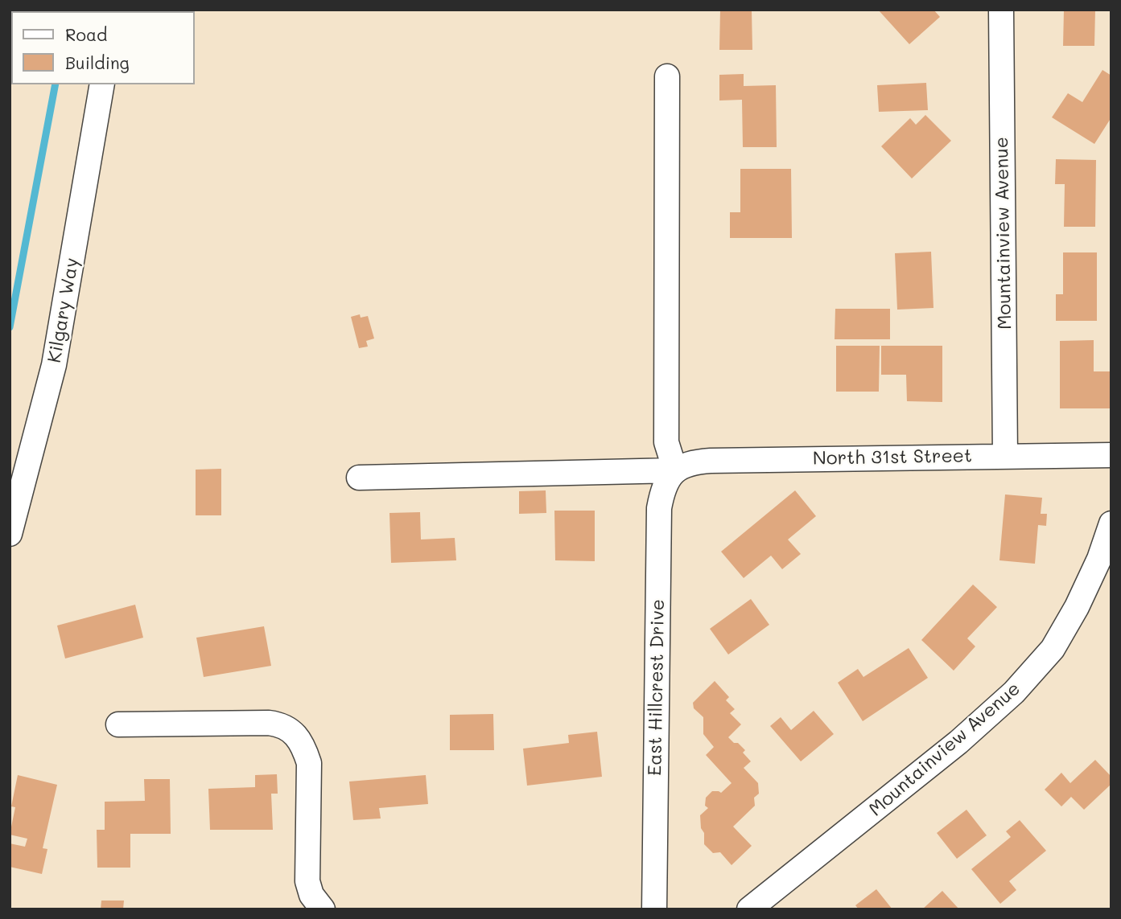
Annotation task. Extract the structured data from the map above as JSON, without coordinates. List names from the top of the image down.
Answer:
{
  "streets": {
    "street": [
      "Mountainview Avenue",
      "Kilgary Way",
      "North 31st Street",
      "East Hillcrest Drive"
    ]
  },
  "crossings": [
    ["Mountainview Avenue", "North 31st Street"],
    ["North 31st Street", "East Hillcrest Drive"]
  ],
  "legend": ["Road", "Building"]
}
